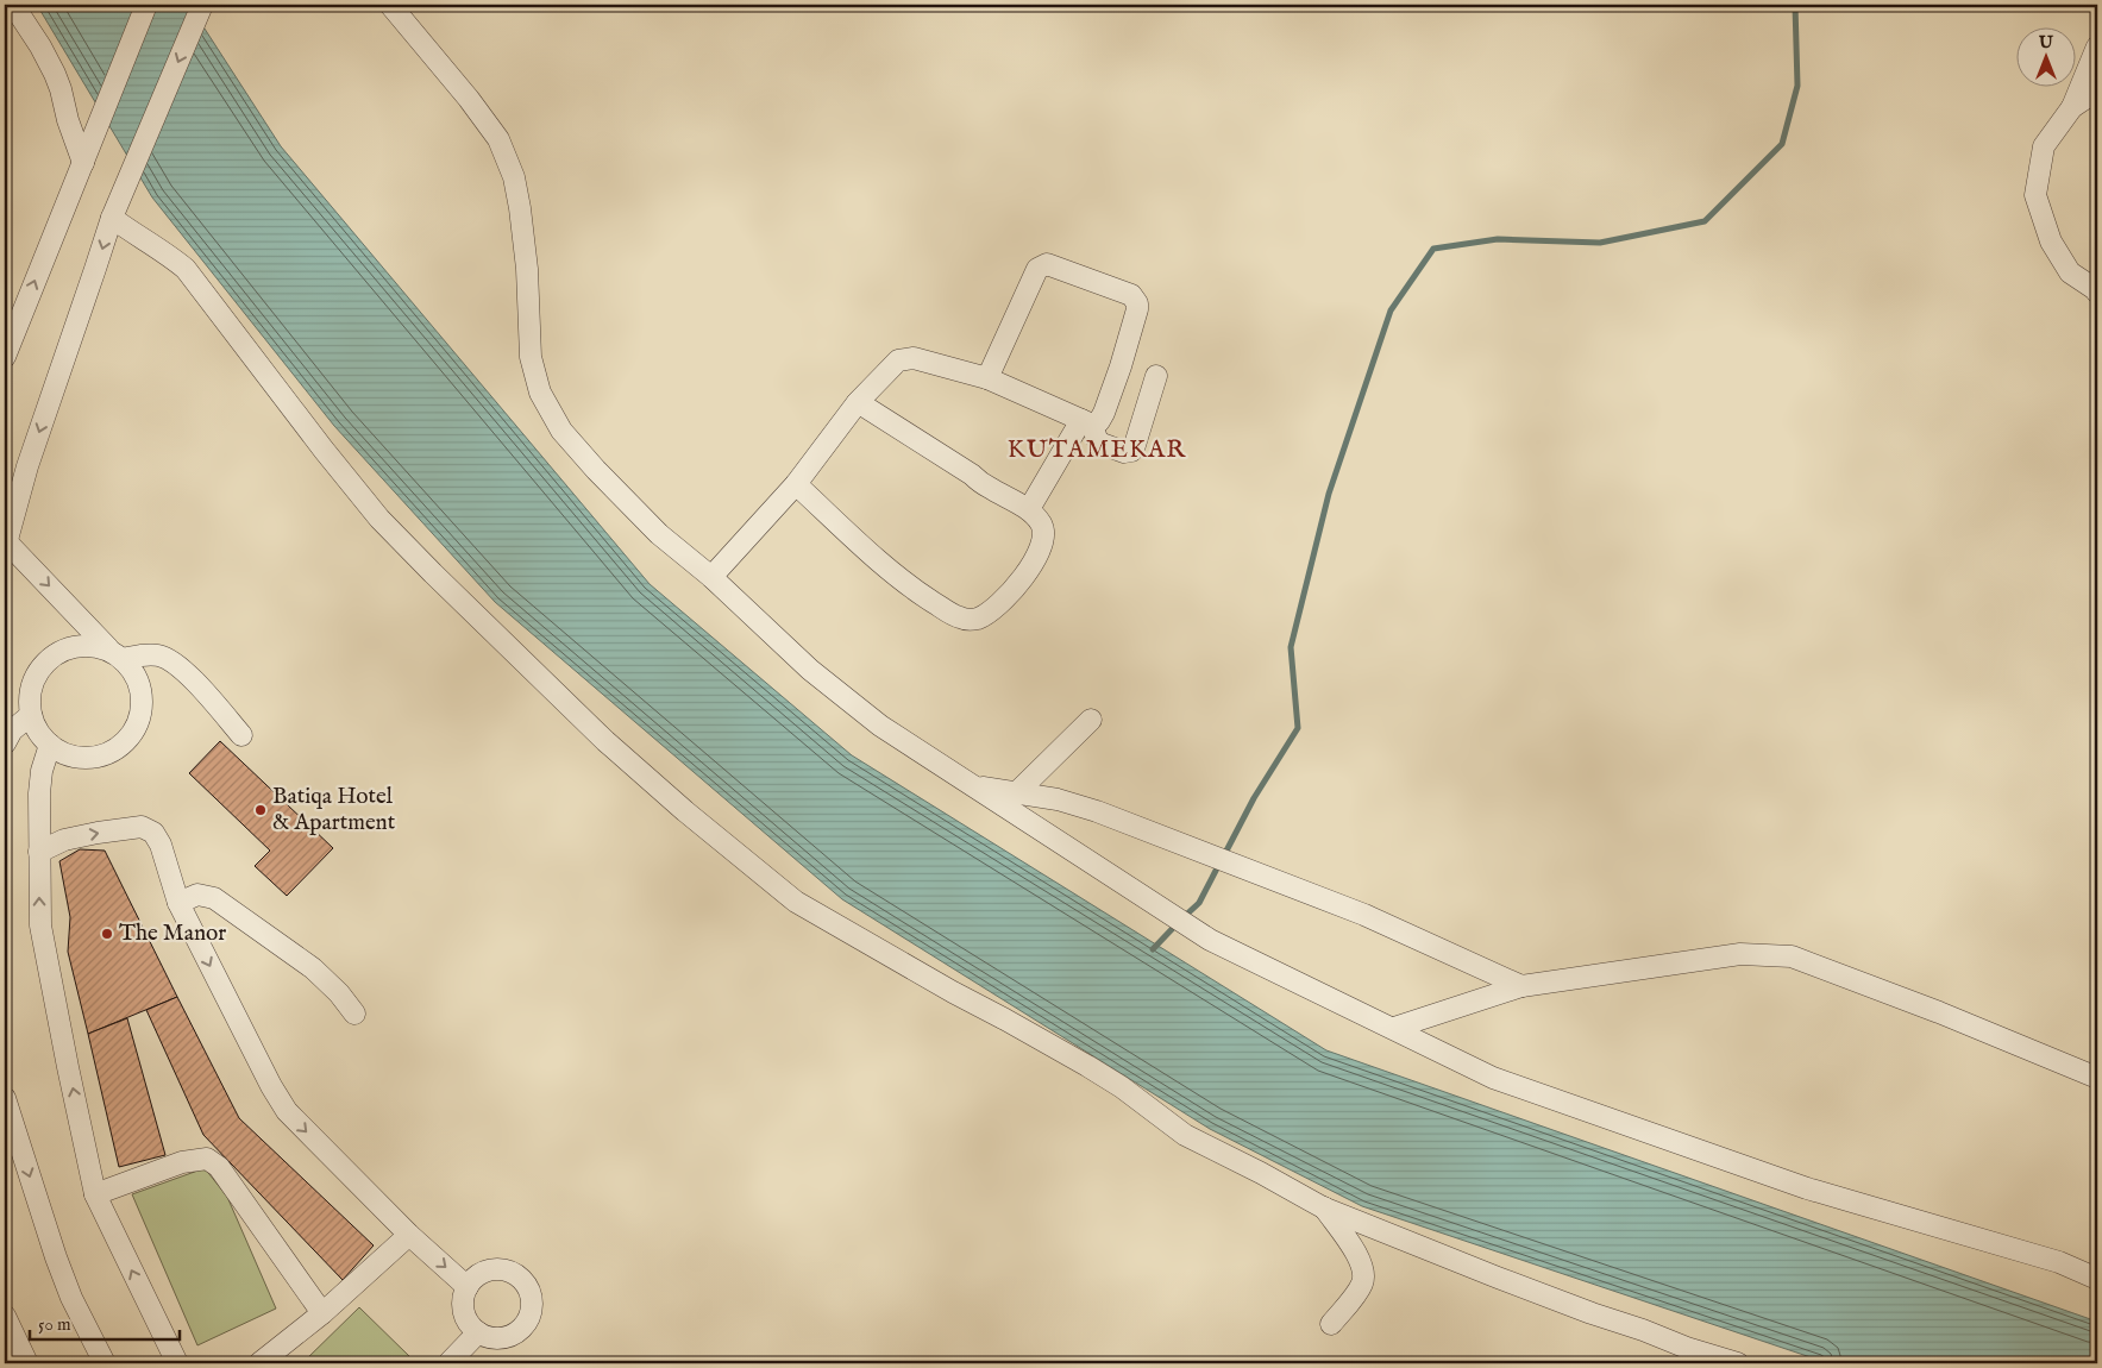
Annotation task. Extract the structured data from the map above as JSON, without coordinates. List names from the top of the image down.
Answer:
{
  "districts": ["KUTAMEKAR"],
  "places": ["Batiqa Hotel & Apartment", "The Manor"],
  "scale_bar": "50 m",
  "north": "top"
}
